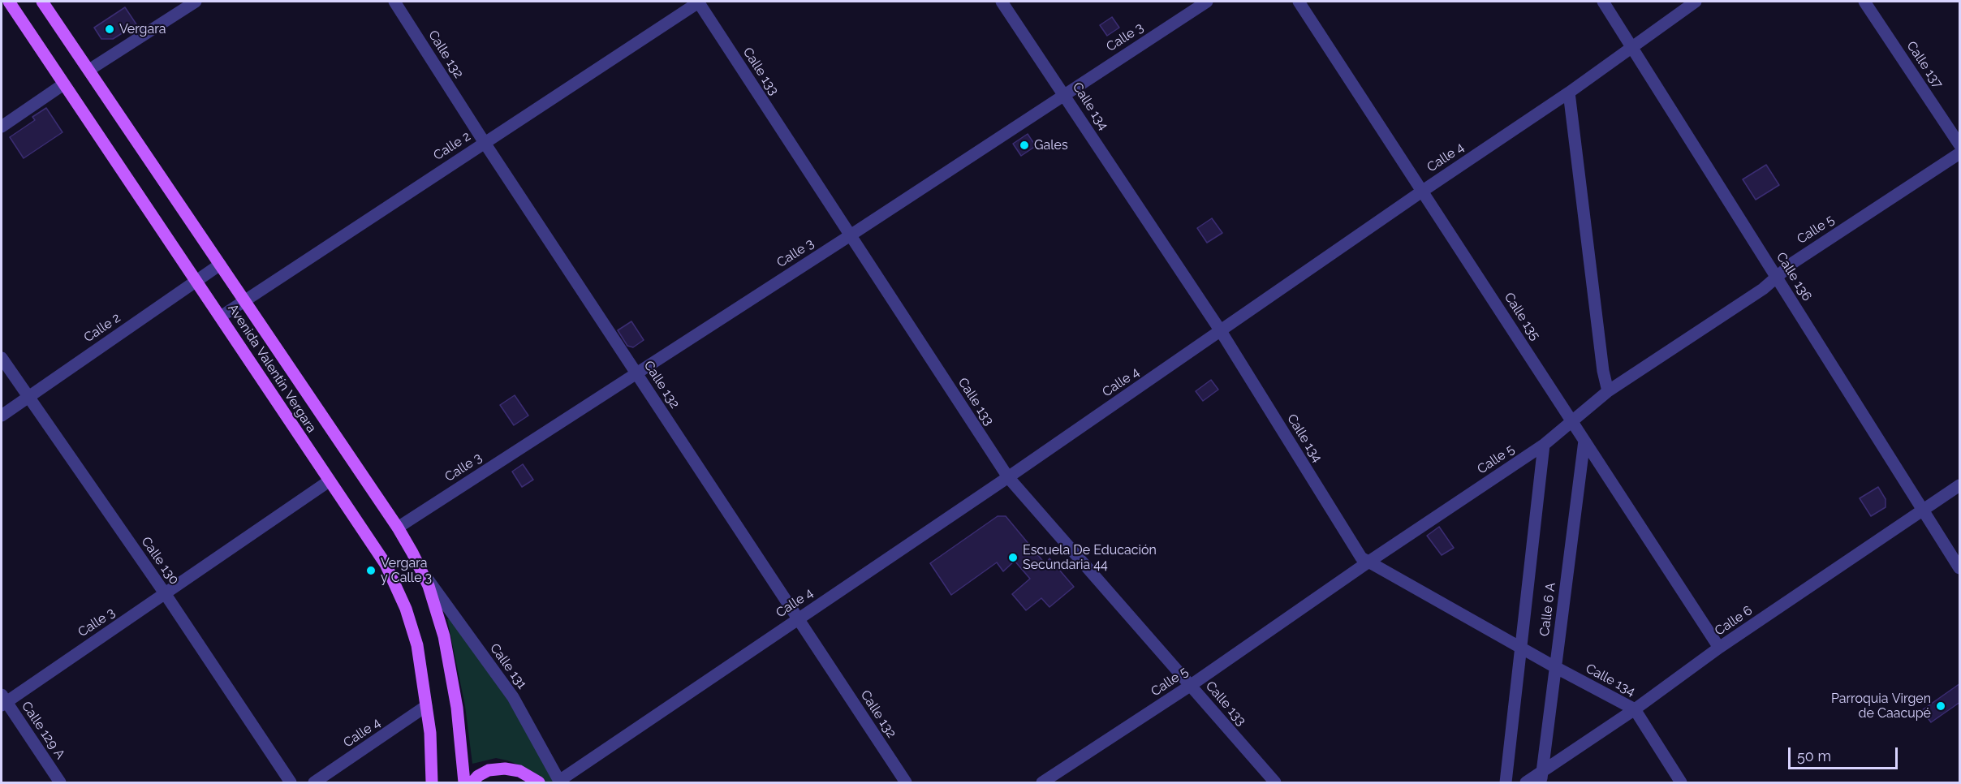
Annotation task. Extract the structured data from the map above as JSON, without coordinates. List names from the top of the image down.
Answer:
{
  "streets": {
    "main road": ["Avenida Valentín Vergara"],
    "street": [
      "Calle 3",
      "Calle 132",
      "Calle 137",
      "Calle 133",
      "Calle 134",
      "Calle 2",
      "Calle 4",
      "Calle 5",
      "Calle 136",
      "Calle 135",
      "Calle 130",
      "Calle 6 A",
      "Calle 6",
      "Calle 131",
      "Calle 129 A"
    ]
  },
  "crossings": [
    ["Calle 3", "Calle 132"],
    ["Calle 3", "Calle 133"],
    ["Calle 3", "Calle 134"],
    ["Calle 3", "Avenida Valentín Vergara"],
    ["Calle 3", "Calle 130"],
    ["Calle 3", "Calle 129 A"],
    ["Calle 132", "Calle 2"],
    ["Calle 132", "Calle 4"],
    ["Calle 133", "Calle 2"],
    ["Calle 133", "Calle 4"],
    ["Calle 133", "Calle 5"],
    ["Calle 134", "Calle 4"],
    ["Calle 134", "Calle 5"],
    ["Calle 134", "Calle 6 A"],
    ["Calle 134", "Calle 6"],
    ["Calle 2", "Avenida Valentín Vergara"],
    ["Calle 2", "Calle 130"],
    ["Calle 4", "Calle 136"],
    ["Calle 4", "Calle 135"],
    ["Calle 4", "Avenida Valentín Vergara"],
    ["Calle 4", "Calle 131"],
    ["Calle 5", "Calle 136"],
    ["Calle 5", "Calle 135"],
    ["Calle 5", "Calle 6 A"],
    ["Calle 136", "Calle 6"],
    ["Calle 135", "Calle 6 A"],
    ["Calle 135", "Calle 6"],
    ["Avenida Valentín Vergara", "Calle 131"],
    ["Calle 6 A", "Calle 6"]
  ],
  "places": [
    "Vergara",
    "Gales",
    "Escuela De Educación Secundaria 44",
    "Vergara y Calle 3",
    "Parroquia Virgen de Caacupé"
  ],
  "scale_bar": "50 m"
}
